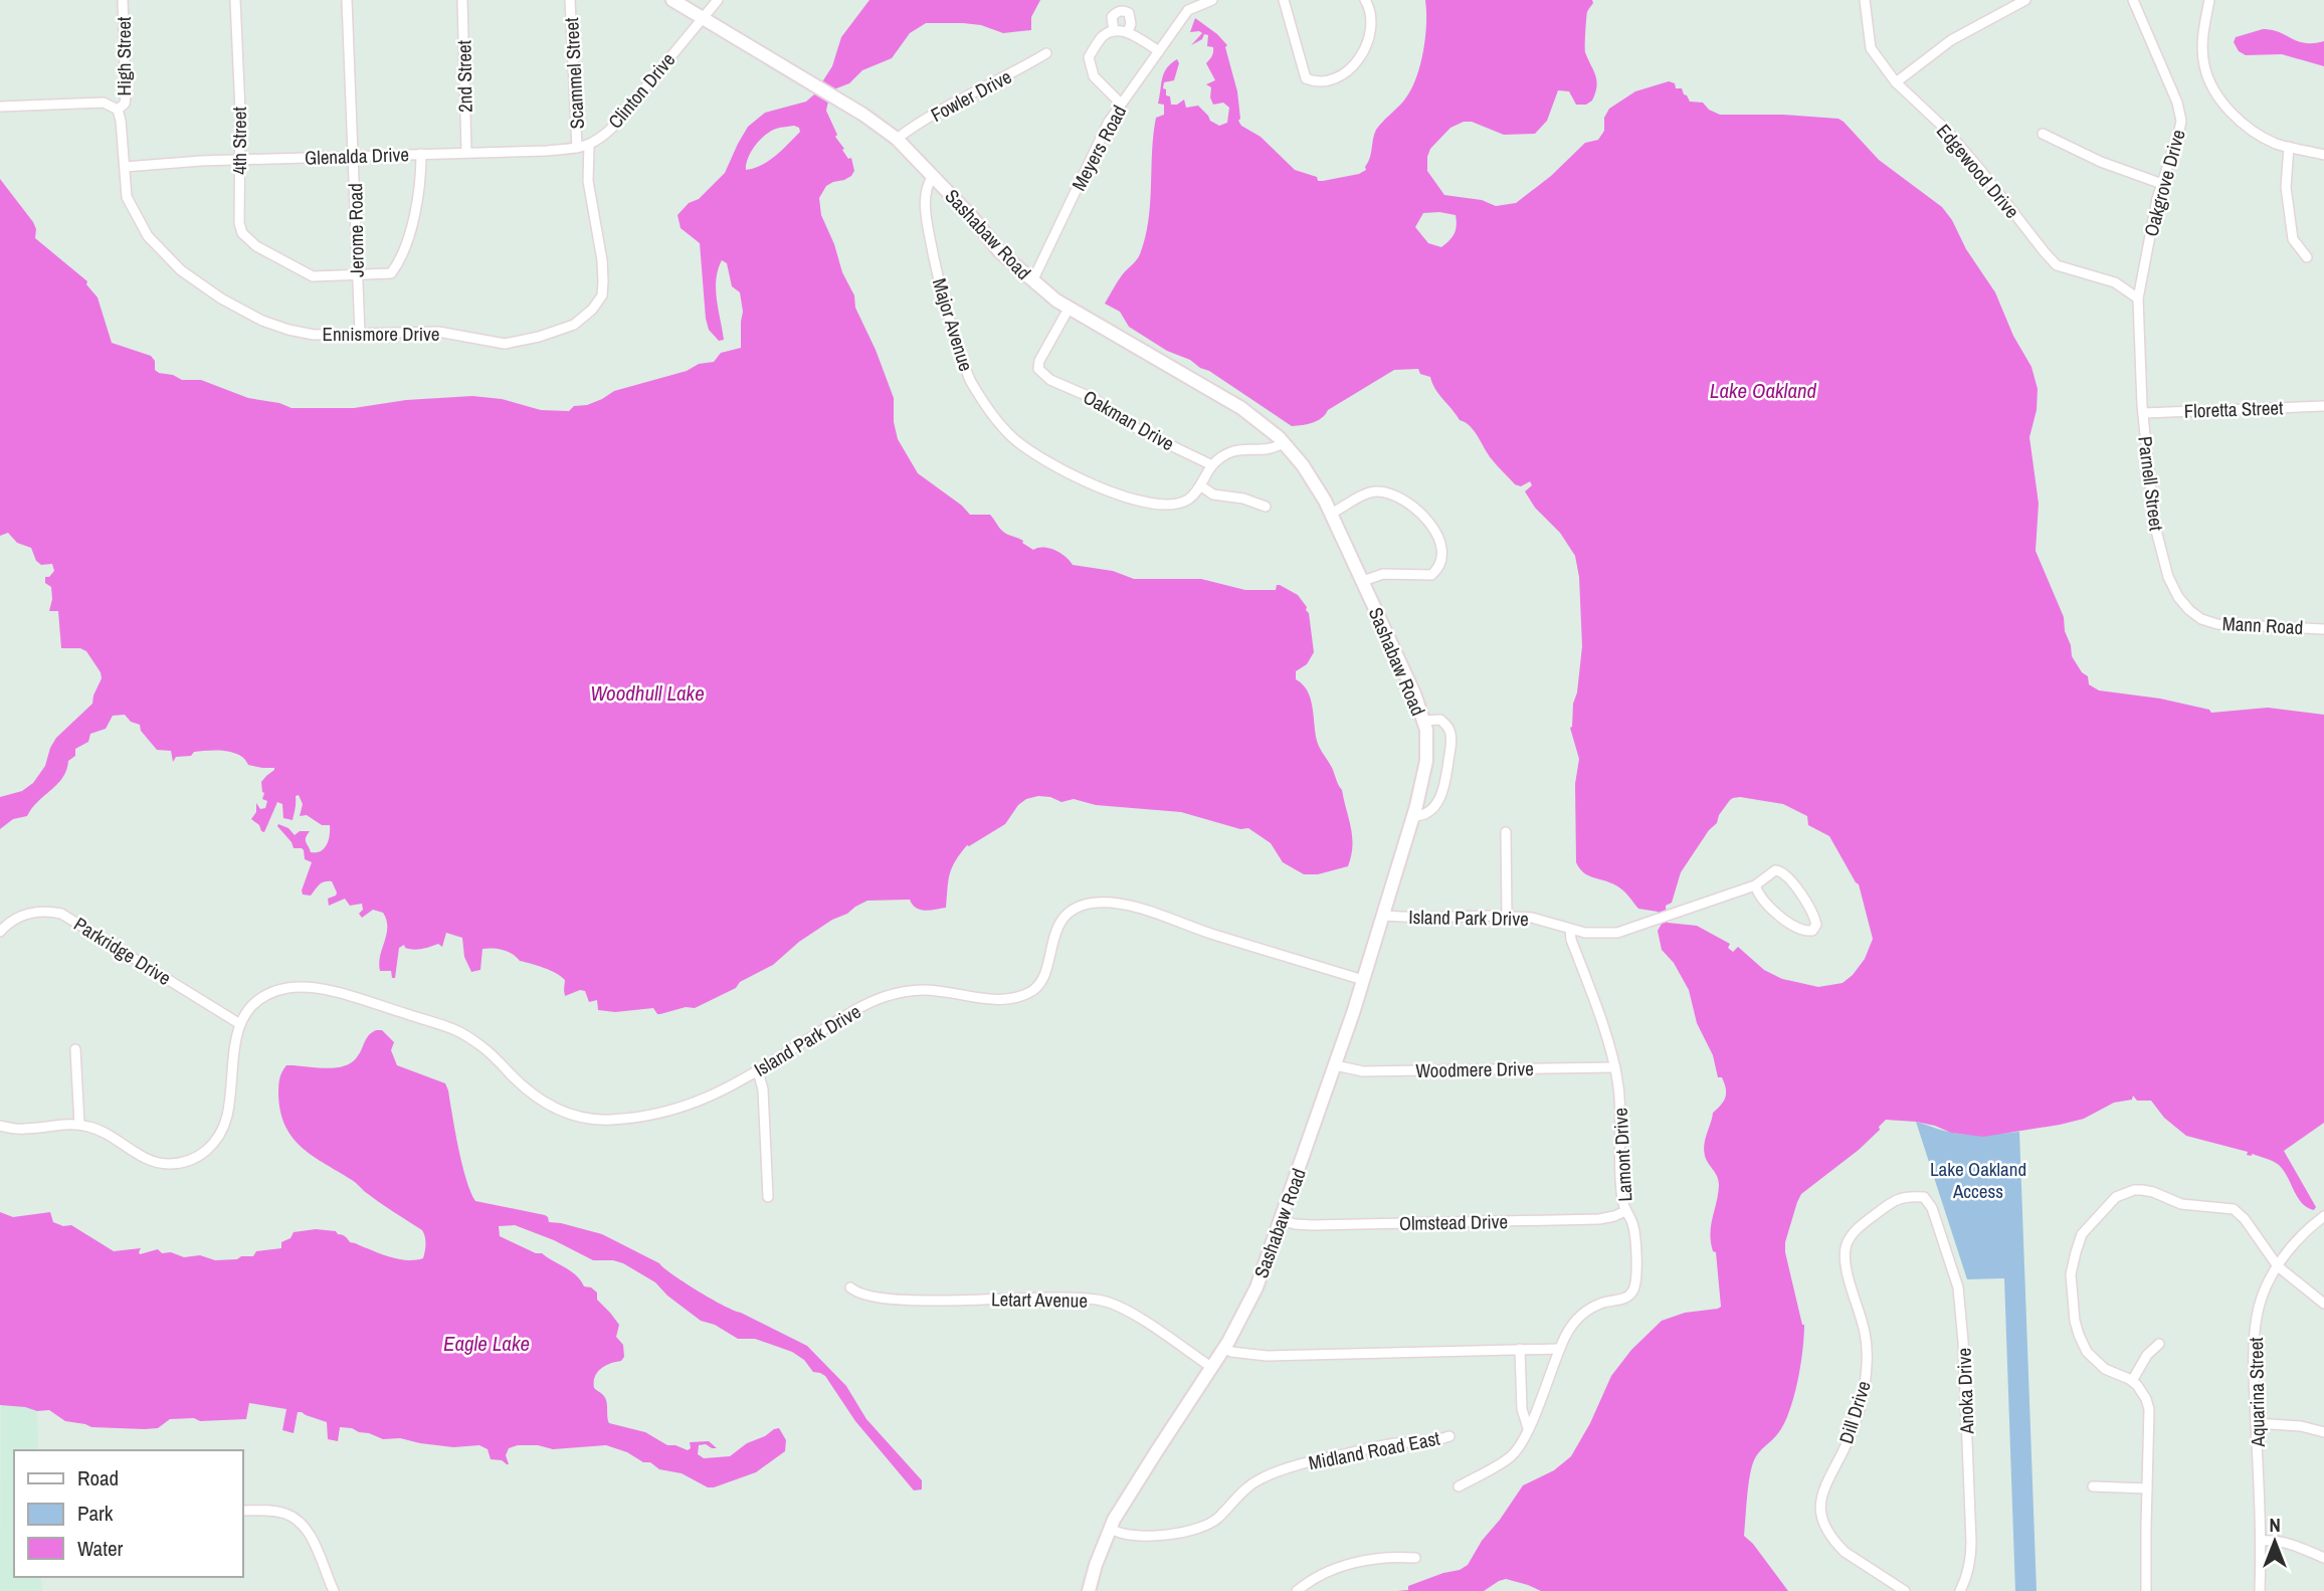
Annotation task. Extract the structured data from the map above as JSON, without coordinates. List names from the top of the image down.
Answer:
{
  "streets": {
    "street": [
      "High Street",
      "Scammel Street",
      "2nd Street",
      "Clinton Drive",
      "Fowler Drive",
      "4th Street",
      "Meyers Road",
      "Glenalda Drive",
      "Edgewood Drive",
      "Oakgrove Drive",
      "Jerome Road",
      "Sashabaw Road",
      "Major Avenue",
      "Ennismore Drive",
      "Floretta Street",
      "Oakman Drive",
      "Parnell Street",
      "Mann Road",
      "Island Park Drive",
      "Parkridge Drive",
      "Woodmere Drive",
      "Lamont Drive",
      "Olmstead Drive",
      "Letart Avenue",
      "Anoka Drive",
      "Aquarina Street",
      "Dill Drive",
      "Midland Road East"
    ]
  },
  "crossings": [
    ["High Street", "Ennismore Drive"],
    ["Scammel Street", "Glenalda Drive"],
    ["2nd Street", "Glenalda Drive"],
    ["Clinton Drive", "Glenalda Drive"],
    ["Clinton Drive", "Sashabaw Road"],
    ["Clinton Drive", "Ennismore Drive"],
    ["Fowler Drive", "Sashabaw Road"],
    ["4th Street", "Glenalda Drive"],
    ["4th Street", "Jerome Road"],
    ["Meyers Road", "Sashabaw Road"],
    ["Glenalda Drive", "Jerome Road"],
    ["Glenalda Drive", "Ennismore Drive"],
    ["Edgewood Drive", "Oakgrove Drive"],
    ["Oakgrove Drive", "Parnell Street"],
    ["Jerome Road", "Ennismore Drive"],
    ["Sashabaw Road", "Major Avenue"],
    ["Sashabaw Road", "Oakman Drive"],
    ["Sashabaw Road", "Island Park Drive"],
    ["Sashabaw Road", "Woodmere Drive"],
    ["Sashabaw Road", "Olmstead Drive"],
    ["Sashabaw Road", "Letart Avenue"],
    ["Sashabaw Road", "Midland Road East"],
    ["Major Avenue", "Oakman Drive"],
    ["Floretta Street", "Parnell Street"],
    ["Parnell Street", "Mann Road"],
    ["Island Park Drive", "Parkridge Drive"],
    ["Island Park Drive", "Lamont Drive"],
    ["Woodmere Drive", "Lamont Drive"],
    ["Lamont Drive", "Olmstead Drive"],
    ["Anoka Drive", "Dill Drive"]
  ],
  "water": ["Lake Oakland", "Woodhull Lake", "Eagle Lake"],
  "parks": ["Lake Oakland Access"],
  "legend": ["Road", "Park", "Water"],
  "north": "top"
}
